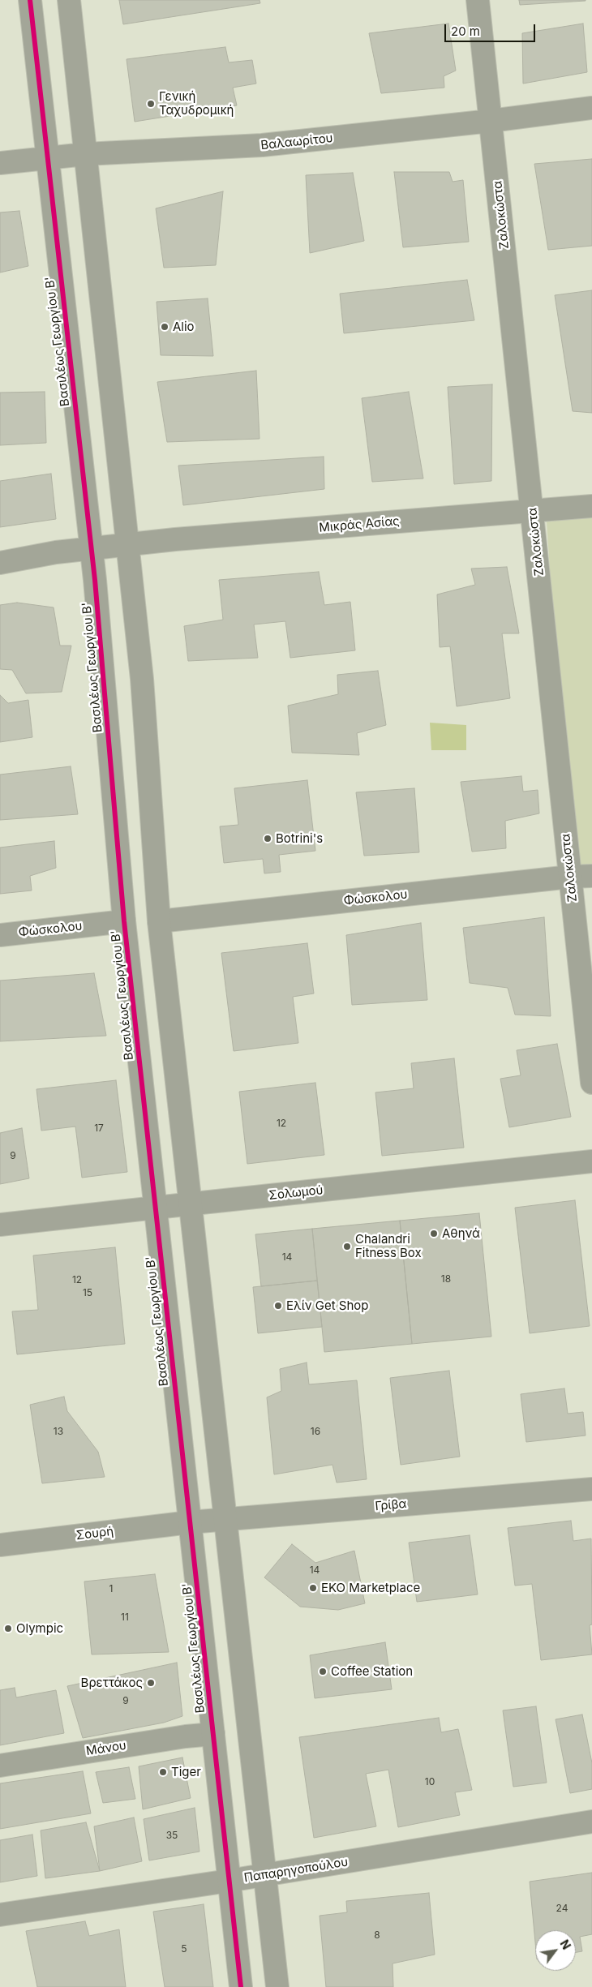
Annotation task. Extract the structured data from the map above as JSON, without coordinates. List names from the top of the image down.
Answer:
{
  "streets": {
    "street": [
      "Βαλαωρίτου",
      "Ζαλοκώστα",
      "Βασιλέως Γεωργίου Β'",
      "Μικράς Ασίας",
      "Φώσκολου",
      "Σολωμού",
      "Γρίβα",
      "Σουρή",
      "Μάνου",
      "Παπαρηγοπούλου"
    ]
  },
  "crossings": [
    ["Βαλαωρίτου", "Ζαλοκώστα"],
    ["Βαλαωρίτου", "Βασιλέως Γεωργίου Β'"],
    ["Ζαλοκώστα", "Μικράς Ασίας"],
    ["Ζαλοκώστα", "Φώσκολου"],
    ["Βασιλέως Γεωργίου Β'", "Μικράς Ασίας"],
    ["Βασιλέως Γεωργίου Β'", "Φώσκολου"],
    ["Βασιλέως Γεωργίου Β'", "Σολωμού"],
    ["Βασιλέως Γεωργίου Β'", "Γρίβα"],
    ["Βασιλέως Γεωργίου Β'", "Σουρή"],
    ["Βασιλέως Γεωργίου Β'", "Μάνου"],
    ["Βασιλέως Γεωργίου Β'", "Παπαρηγοπούλου"],
    ["Γρίβα", "Σουρή"]
  ],
  "places": [
    "Γενική Ταχυδρομική",
    "Alio",
    "Botrini's",
    "Αθηνά",
    "Chalandri Fitness Box",
    "Ελίν Get Shop",
    "EKO Marketplace",
    "Olympic",
    "Coffee Station",
    "Βρεττάκος",
    "Tiger"
  ],
  "house_numbers": [
    "12",
    "17",
    "9",
    "14",
    "18",
    "12",
    "15",
    "13",
    "16",
    "14",
    "1",
    "11",
    "9",
    "10",
    "35",
    "24",
    "8",
    "5"
  ],
  "scale_bar": "20 m",
  "north": "top right"
}
